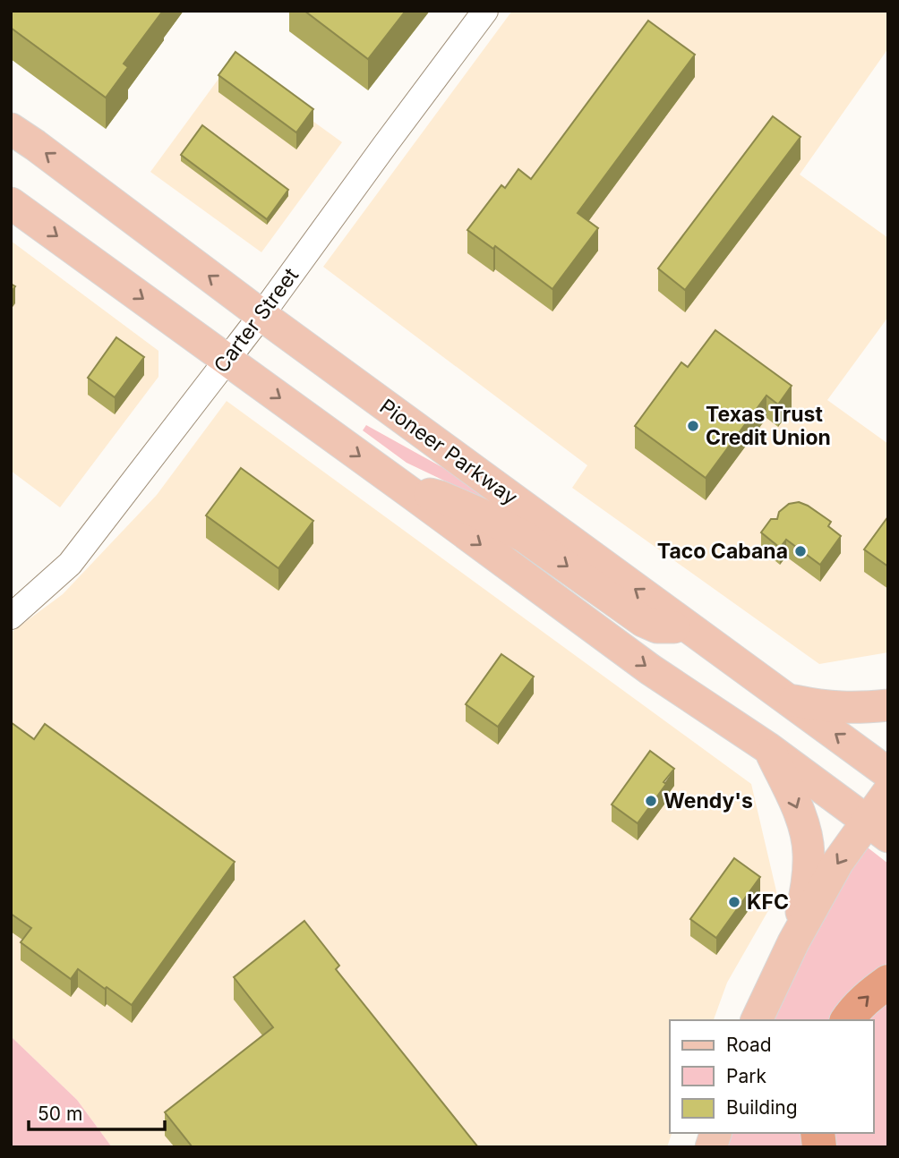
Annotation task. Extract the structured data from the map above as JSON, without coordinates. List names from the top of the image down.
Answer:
{
  "streets": {
    "main road": ["Pioneer Parkway"],
    "street": ["Carter Street"]
  },
  "crossings": [
    ["Carter Street", "Pioneer Parkway"]
  ],
  "places": [
    "Texas Trust Credit Union",
    "Taco Cabana",
    "Wendy's",
    "KFC"
  ],
  "legend": ["Road", "Park", "Building"],
  "scale_bar": "50 m"
}
